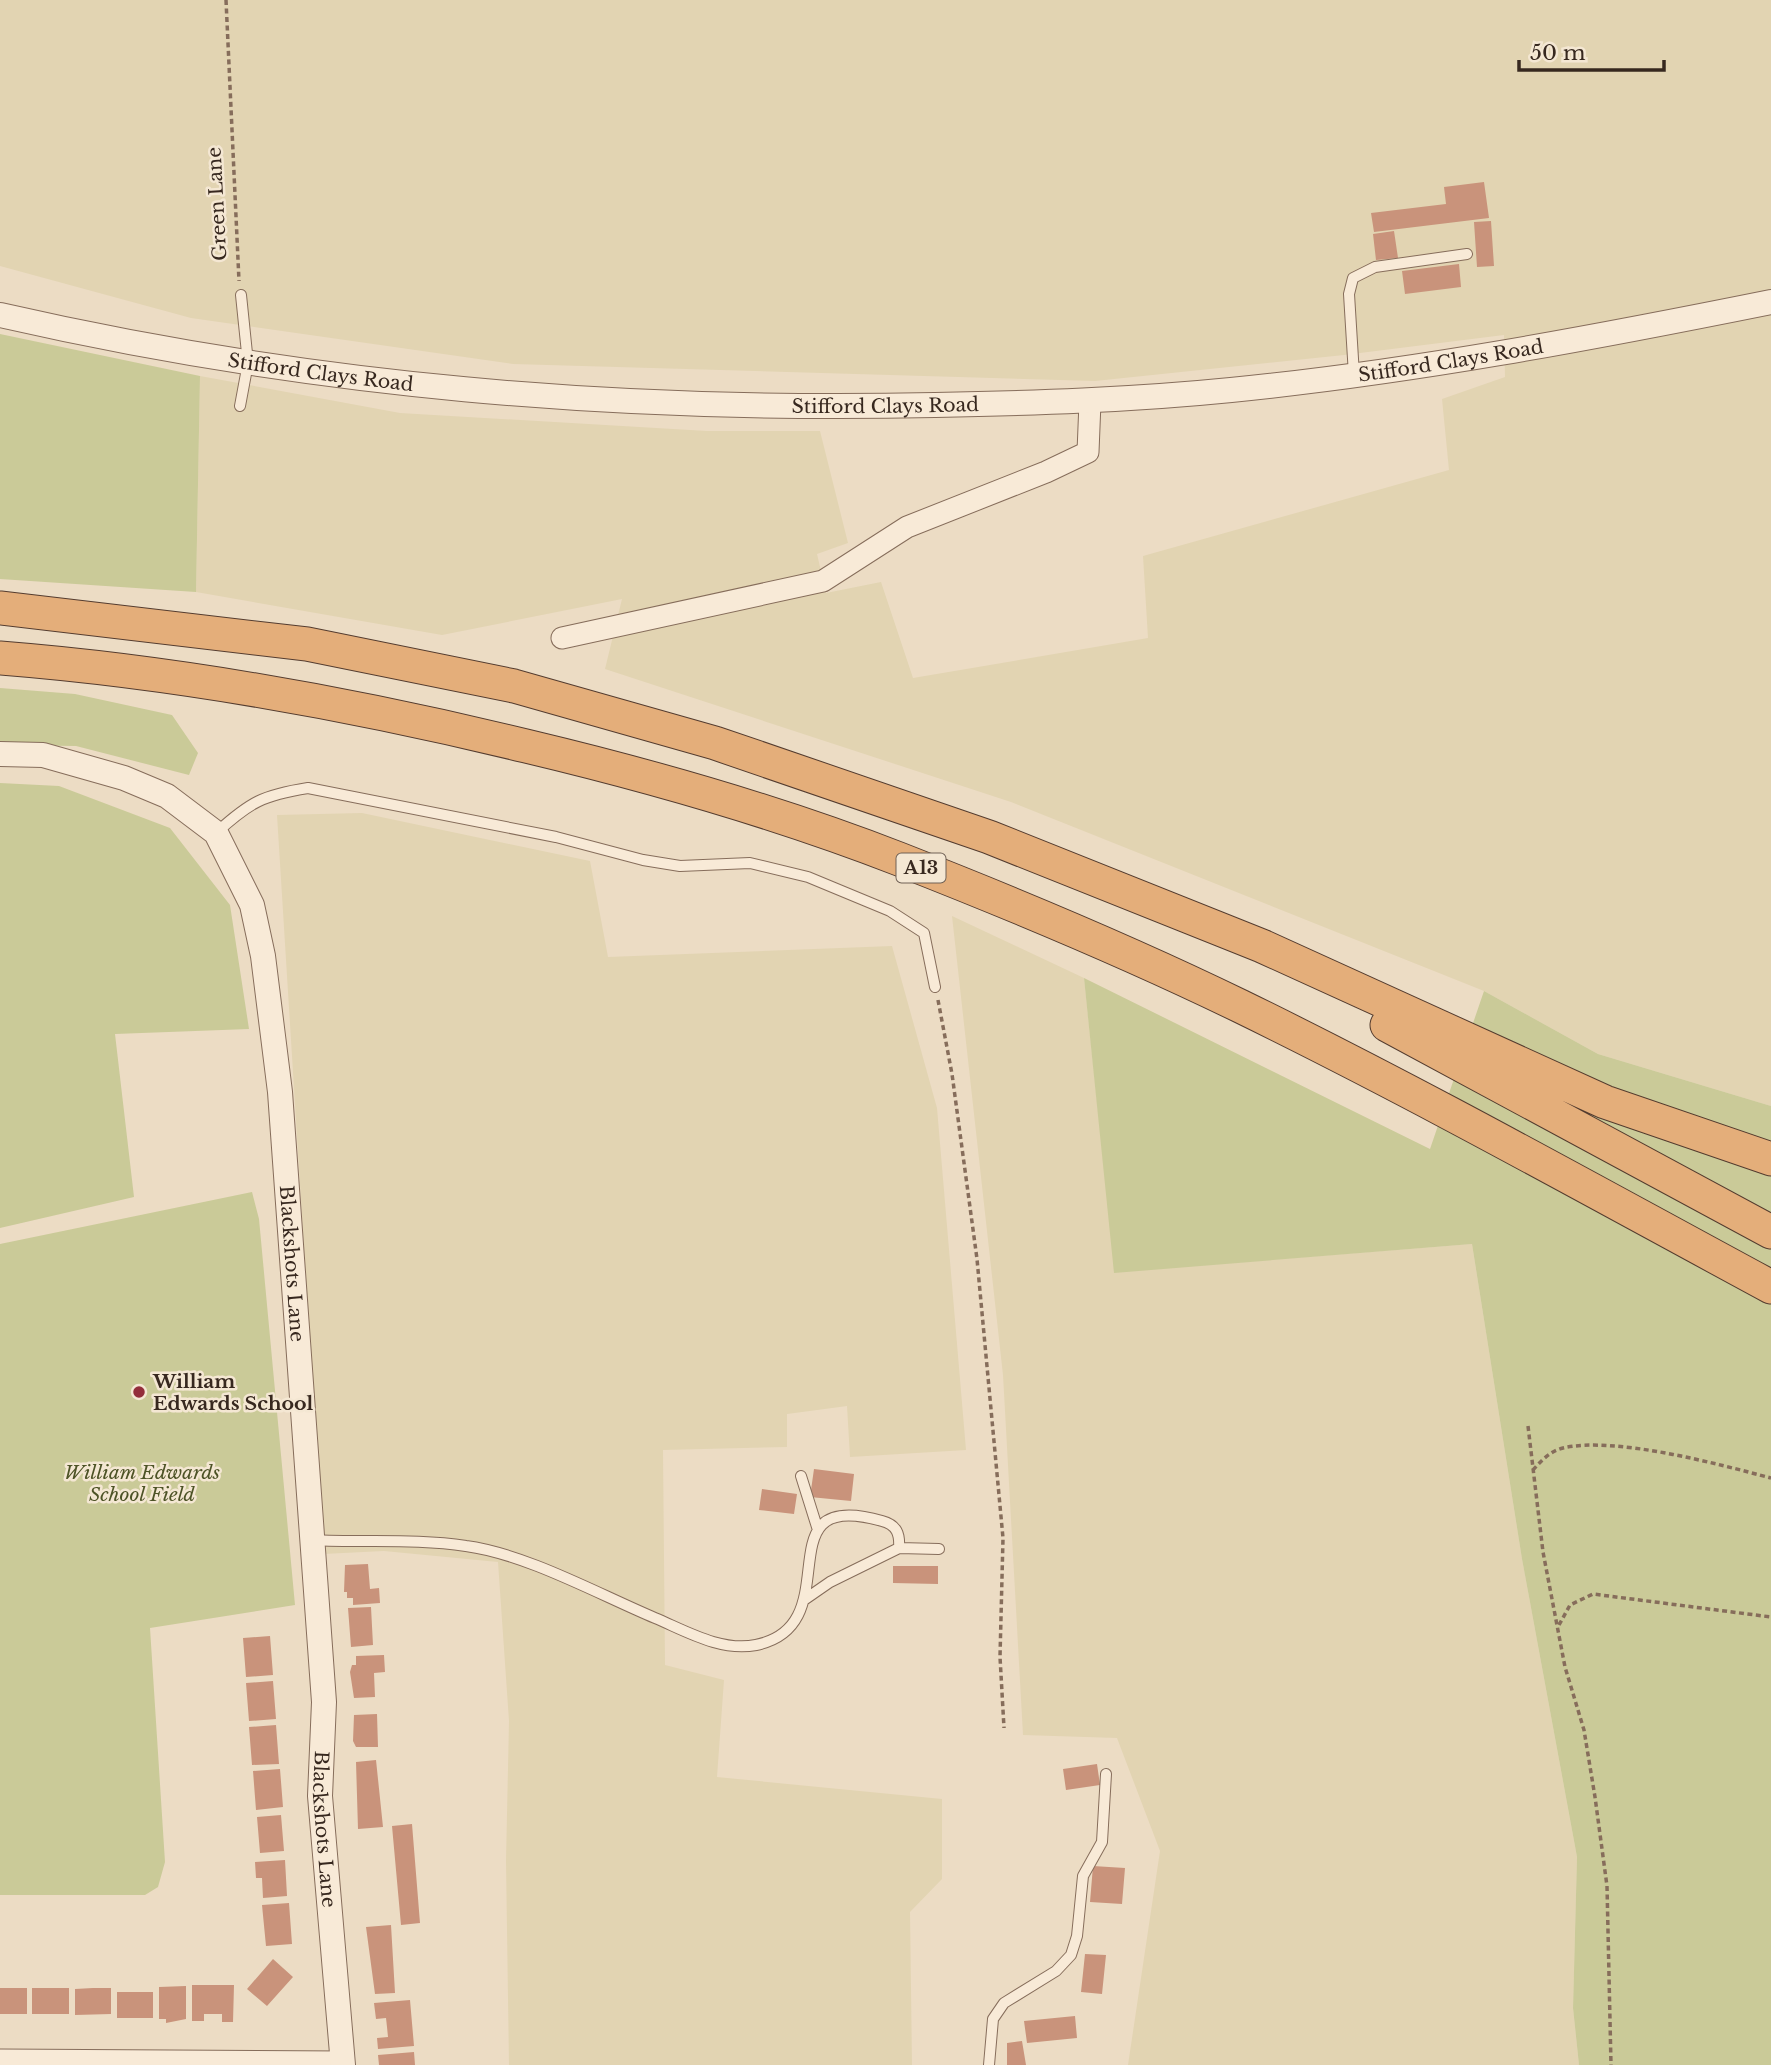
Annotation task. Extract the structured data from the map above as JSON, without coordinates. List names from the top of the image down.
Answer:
{
  "streets": {
    "highway": ["A13"],
    "street": ["Stifford Clays Road", "Blackshots Lane"],
    "path": ["Green Lane"]
  },
  "parks": ["William Edwards School Field"],
  "places": ["William Edwards School"],
  "scale_bar": "50 m"
}
